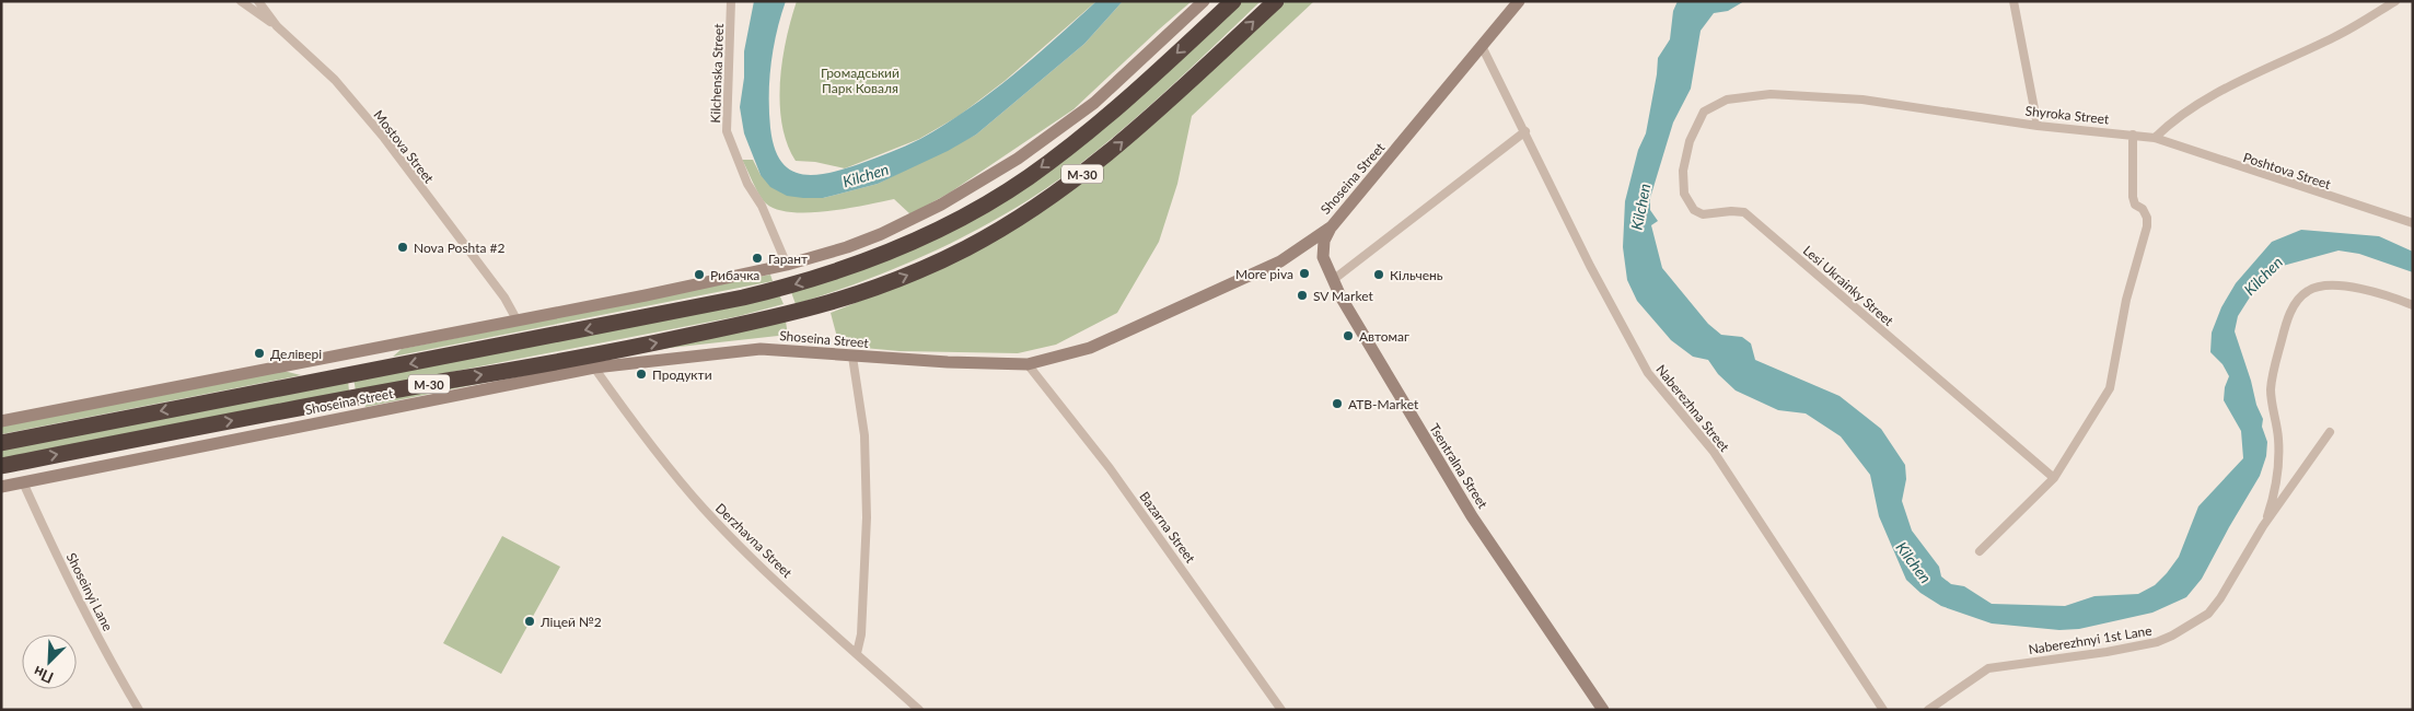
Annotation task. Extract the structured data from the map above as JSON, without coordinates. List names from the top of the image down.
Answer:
{
  "streets": {
    "highway": ["М-30"],
    "street": [
      "Kilchenska Street",
      "Shyroka Street",
      "Mostova Street",
      "Poshtova Street",
      "Shoseina Street",
      "Lesi Ukrainky Street",
      "Naberezhna Street",
      "Tsentralna Street",
      "Bazarna Street",
      "Derzhavna Street",
      "Shoseinyi Lane",
      "Naberezhnyi 1st Lane"
    ]
  },
  "crossings": [
    ["Shyroka Street", "Poshtova Street"],
    ["Shyroka Street", "Lesi Ukrainky Street"],
    ["Shoseina Street", "Naberezhna Street"],
    ["Shoseina Street", "Tsentralna Street"],
    ["Shoseina Street", "Bazarna Street"],
    ["Shoseina Street", "Derzhavna Street"],
    ["Shoseina Street", "Shoseinyi Lane"]
  ],
  "water": ["Kilchen"],
  "parks": ["Громадський Парк Коваля"],
  "places": [
    "Nova Poshta #2",
    "Гарант",
    "More piva",
    "Рибачка",
    "Кільчень",
    "SV Market",
    "Автомаг",
    "Делівері",
    "Продукти",
    "ATB-Market",
    "Ліцей №2"
  ],
  "north": "bottom left"
}
